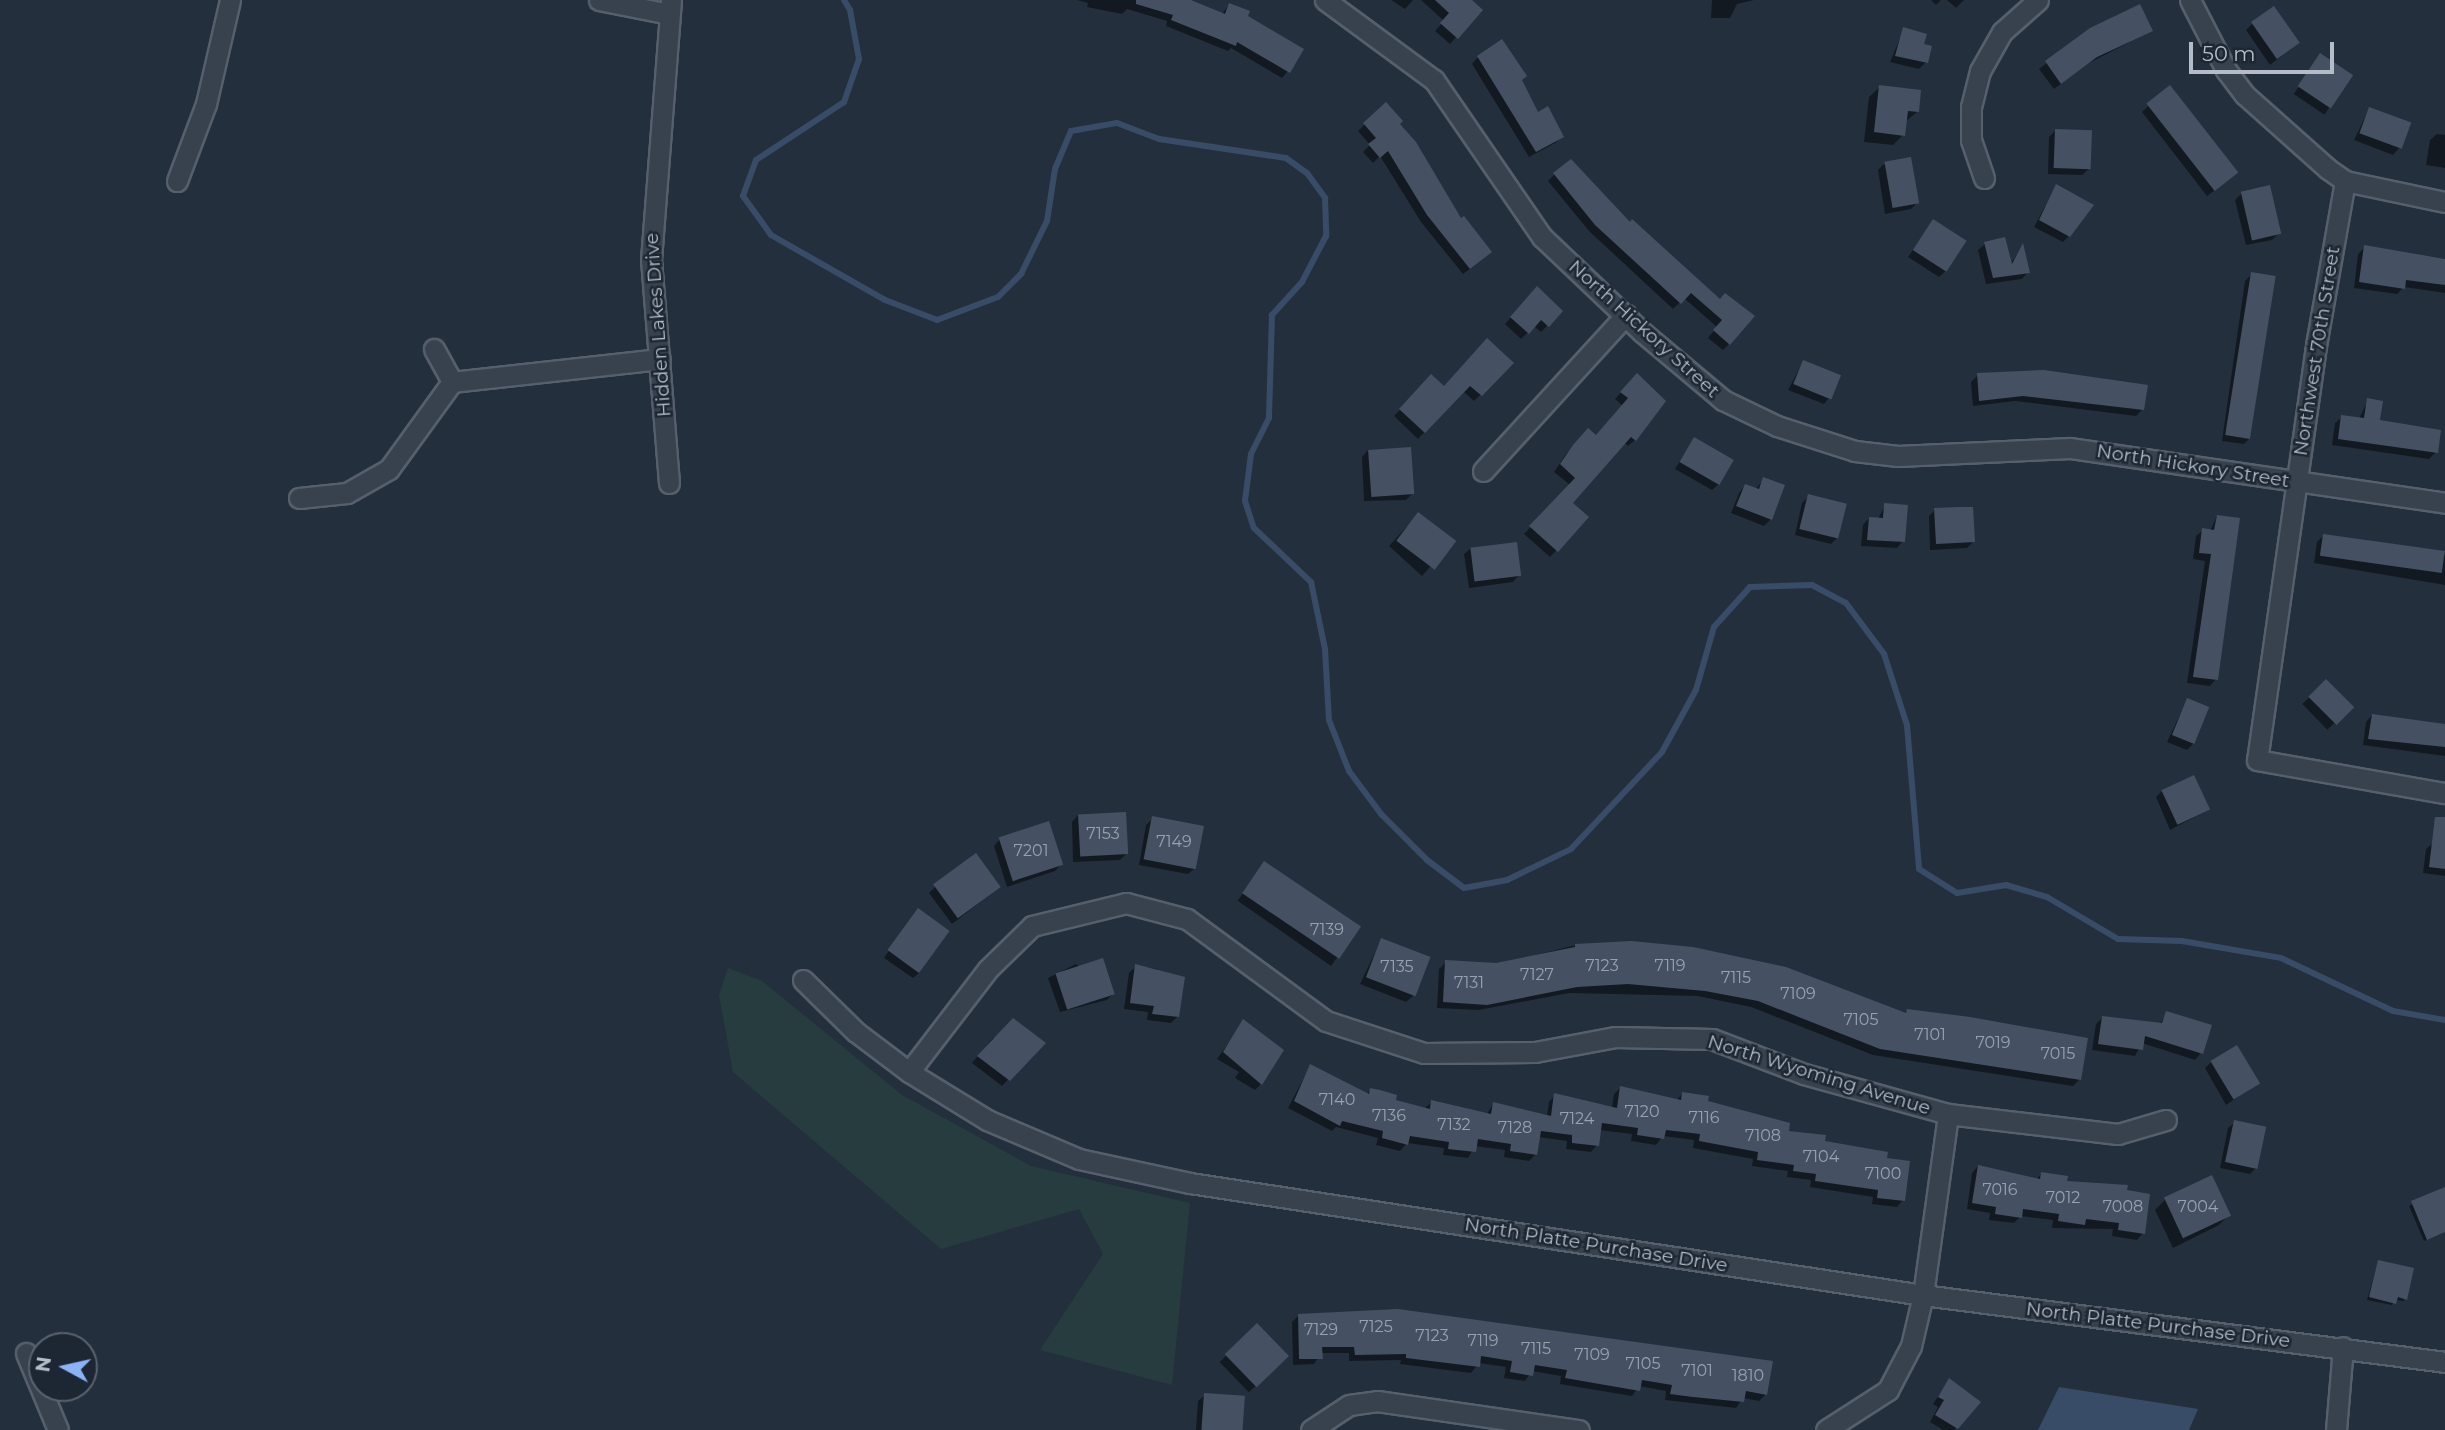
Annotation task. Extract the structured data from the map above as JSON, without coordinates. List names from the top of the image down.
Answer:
{
  "streets": {
    "street": [
      "Hidden Lakes Drive",
      "North Hickory Street",
      "Northwest 70th Street",
      "North Wyoming Avenue",
      "North Platte Purchase Drive"
    ]
  },
  "crossings": [
    ["North Hickory Street", "Northwest 70th Street"],
    ["North Wyoming Avenue", "North Platte Purchase Drive"]
  ],
  "house_numbers": [
    "7153",
    "7149",
    "7201",
    "7139",
    "7123",
    "7119",
    "7135",
    "7127",
    "7115",
    "7131",
    "7109",
    "7105",
    "7101",
    "7019",
    "7015",
    "7140",
    "7120",
    "7136",
    "7116",
    "7124",
    "7132",
    "7128",
    "7108",
    "7104",
    "7100",
    "7016",
    "7012",
    "7008",
    "7004",
    "7125",
    "7129",
    "7123",
    "7119",
    "7115",
    "7109",
    "7105",
    "7101",
    "1810"
  ],
  "scale_bar": "50 m",
  "north": "left"
}
